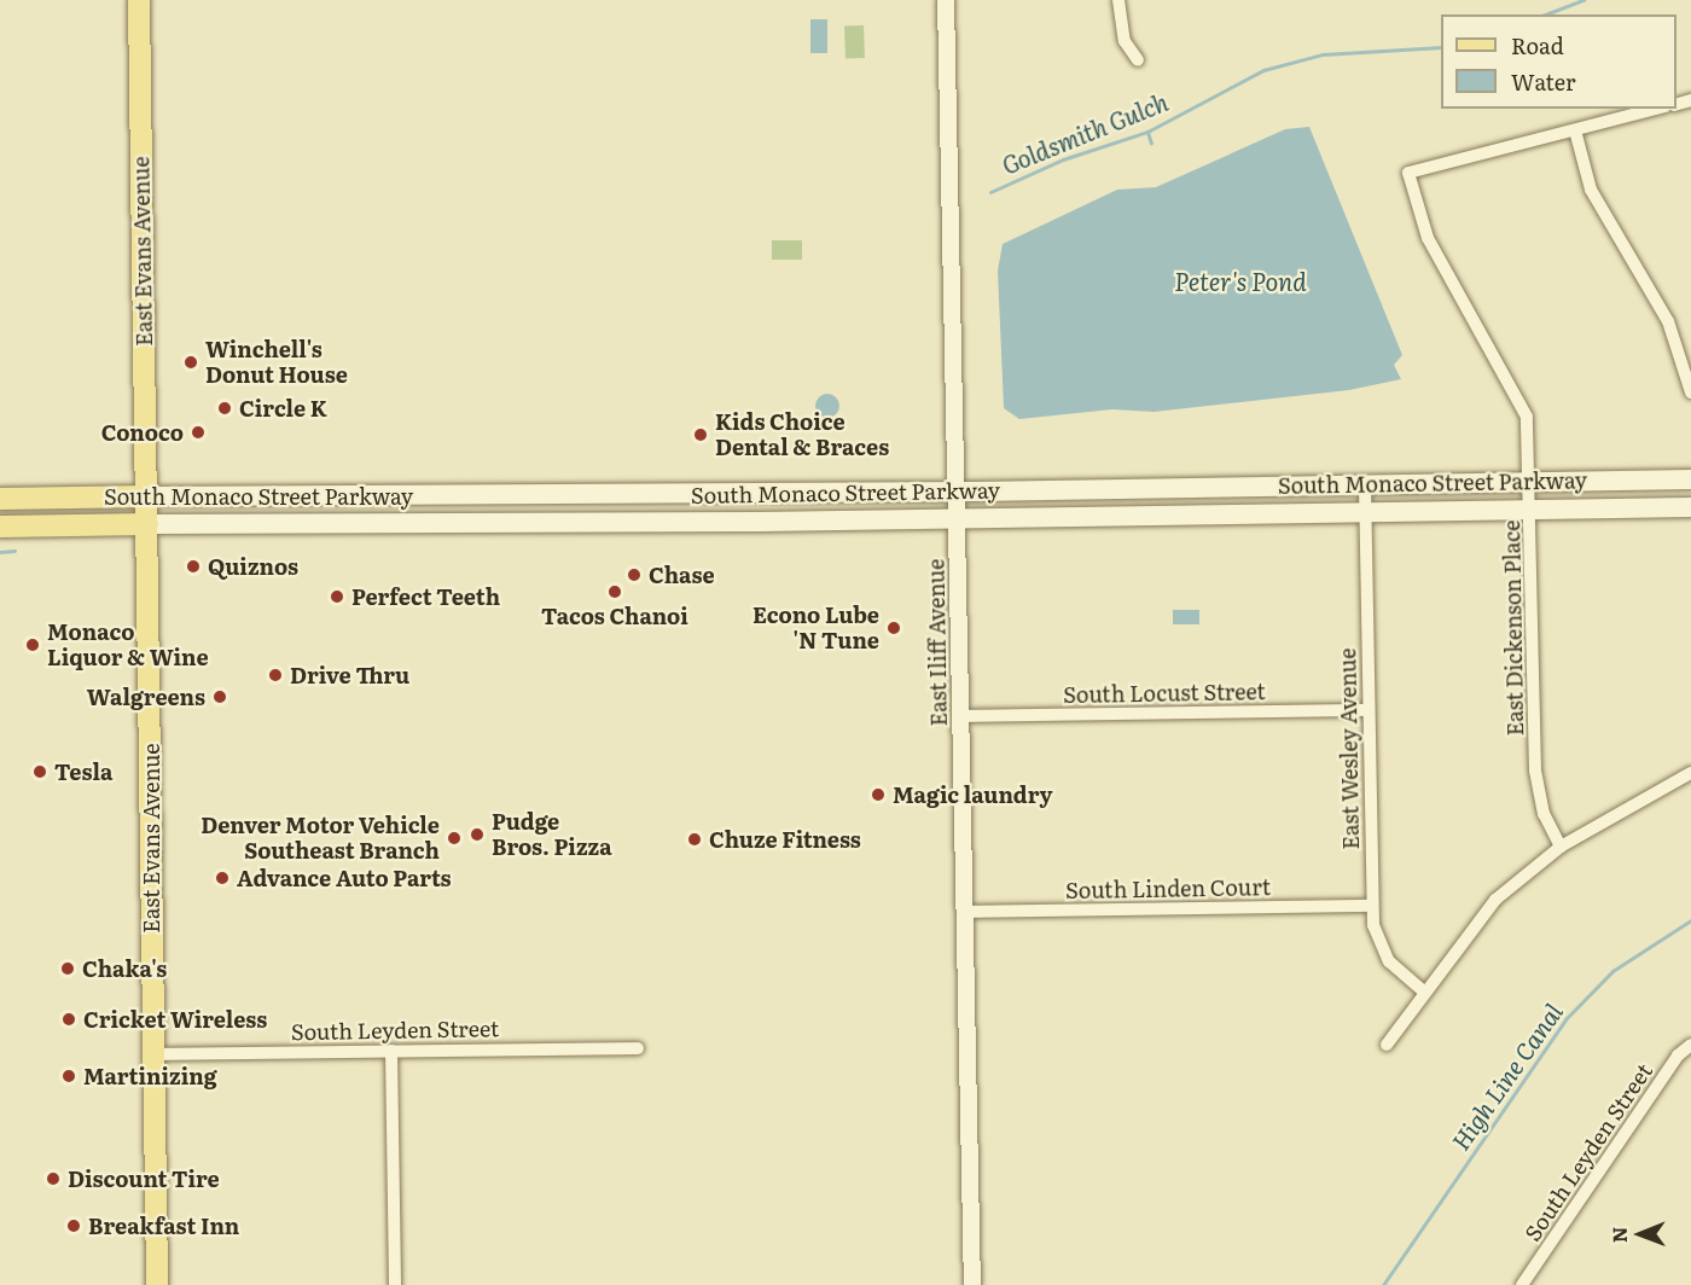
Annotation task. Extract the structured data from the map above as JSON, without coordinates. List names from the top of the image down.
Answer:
{
  "streets": {
    "main road": ["East Evans Avenue", "South Monaco Street Parkway"],
    "street": [
      "East Dickenson Place",
      "East Iliff Avenue",
      "South Locust Street",
      "East Wesley Avenue",
      "South Linden Court",
      "South Leyden Street"
    ]
  },
  "crossings": [
    ["East Evans Avenue", "South Monaco Street Parkway"],
    ["East Evans Avenue", "South Leyden Street"],
    ["South Monaco Street Parkway", "East Dickenson Place"],
    ["South Monaco Street Parkway", "East Iliff Avenue"],
    ["South Monaco Street Parkway", "East Wesley Avenue"],
    ["East Iliff Avenue", "South Locust Street"],
    ["East Iliff Avenue", "South Linden Court"],
    ["South Locust Street", "East Wesley Avenue"],
    ["East Wesley Avenue", "South Linden Court"]
  ],
  "water": ["Goldsmith Gulch", "Peter's Pond", "High Line Canal"],
  "places": [
    "Winchell's Donut House",
    "Circle K",
    "Conoco",
    "Kids Choice Dental & Braces",
    "Quiznos",
    "Chase",
    "Tacos Chanoi",
    "Perfect Teeth",
    "Econo Lube 'N Tune",
    "Monaco Liquor & Wine",
    "Drive Thru",
    "Walgreens",
    "Tesla",
    "Magic laundry",
    "Pudge Bros. Pizza",
    "Denver Motor Vehicle Southeast Branch",
    "Chuze Fitness",
    "Advance Auto Parts",
    "Chaka's",
    "Cricket Wireless",
    "Martinizing",
    "Discount Tire",
    "Breakfast Inn"
  ],
  "legend": ["Road", "Water"],
  "north": "left"
}
